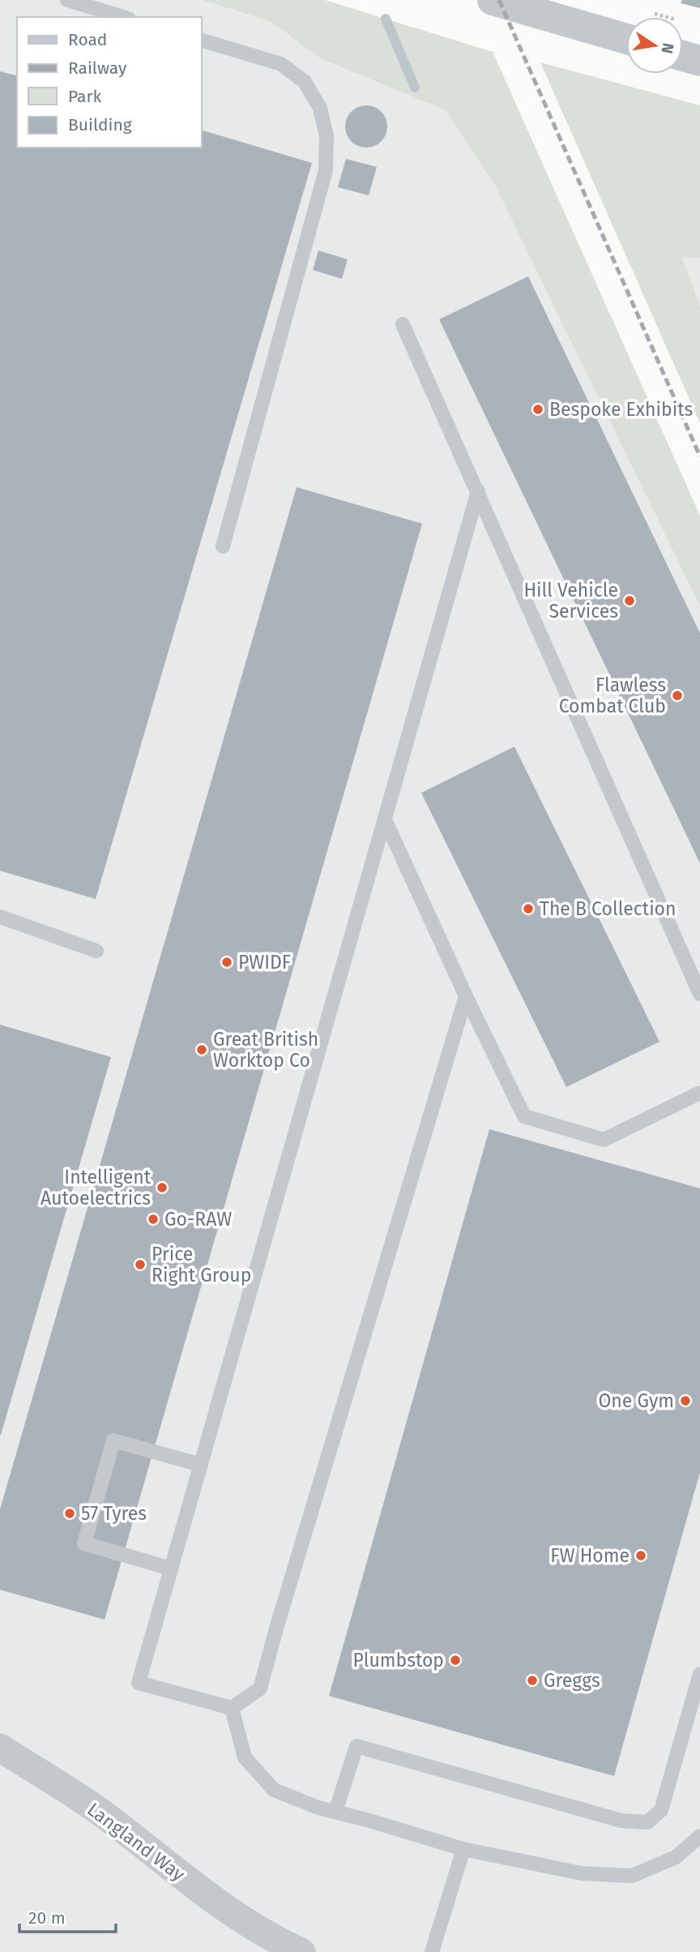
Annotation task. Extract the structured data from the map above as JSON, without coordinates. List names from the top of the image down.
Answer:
{
  "streets": {
    "street": ["Langland Way"]
  },
  "places": [
    "Bespoke Exhibits",
    "Hill Vehicle Services",
    "Flawless Combat Club",
    "The B Collection",
    "PWIDF",
    "Great British Worktop Co",
    "Intelligent Autoelectrics",
    "Go-RAW",
    "Price Right Group",
    "One Gym",
    "57 Tyres",
    "FW Home",
    "Plumbstop",
    "Greggs"
  ],
  "legend": [
    "Road",
    "Railway",
    "Park",
    "Building"
  ],
  "scale_bar": "20 m",
  "north": "right"
}
